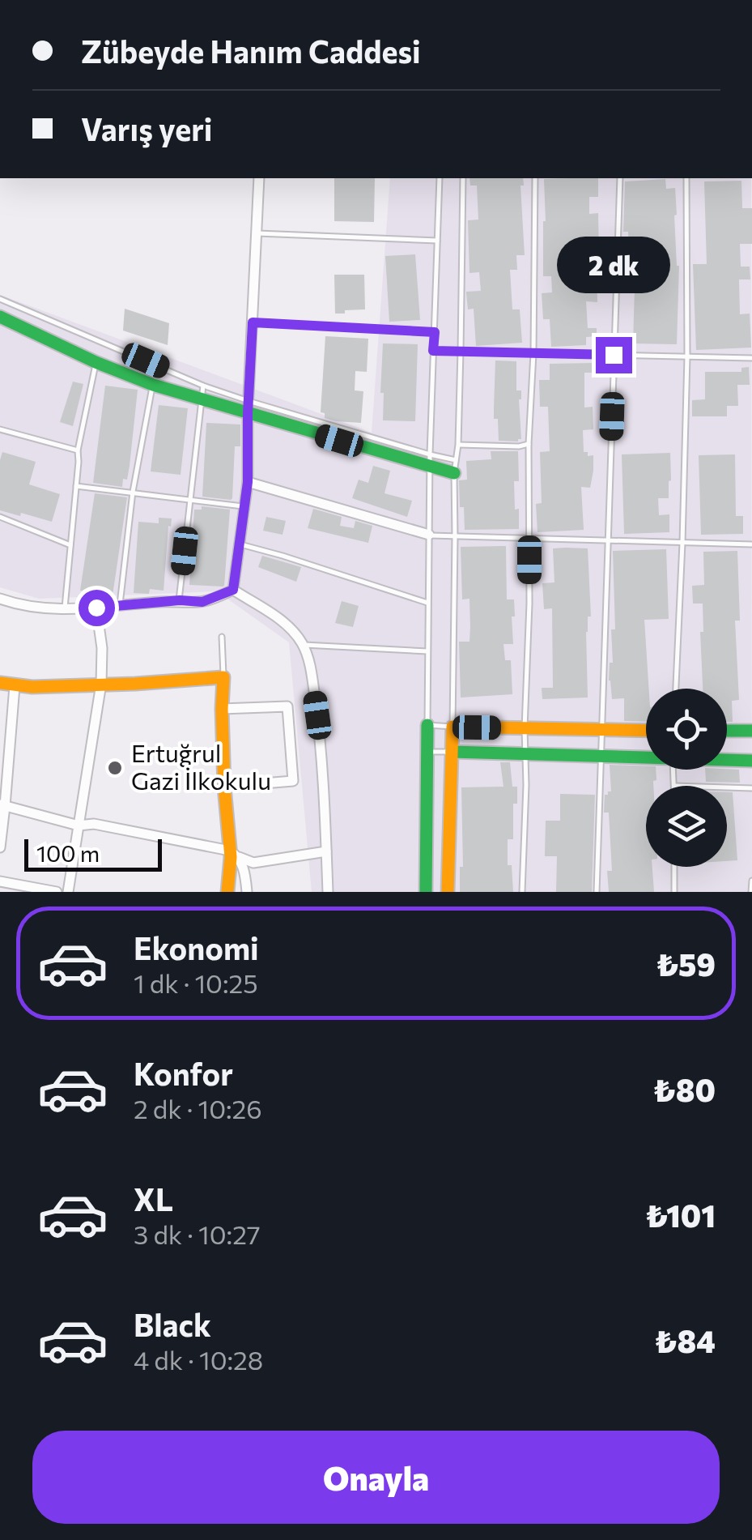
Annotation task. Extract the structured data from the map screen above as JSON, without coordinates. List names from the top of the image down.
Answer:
{
  "places": ["Ertuğrul Gazi İlkokulu"],
  "scale_bar": "100 m",
  "page": {
    "banner": ["Zübeyde Hanım Caddesi", "Varış yeri"],
    "bubble": "2 dk",
    "scale": "100 m",
    "list": [
      {
        "name": "Ekonomi",
        "note": "1 dk · 10:25",
        "value": "₺59"
      },
      {
        "name": "Konfor",
        "note": "2 dk · 10:26",
        "value": "₺80"
      },
      {
        "name": "XL",
        "note": "3 dk · 10:27",
        "value": "₺101"
      },
      {
        "name": "Black",
        "note": "4 dk · 10:28",
        "value": "₺84"
      }
    ],
    "buttons": "Onayla"
  }
}
